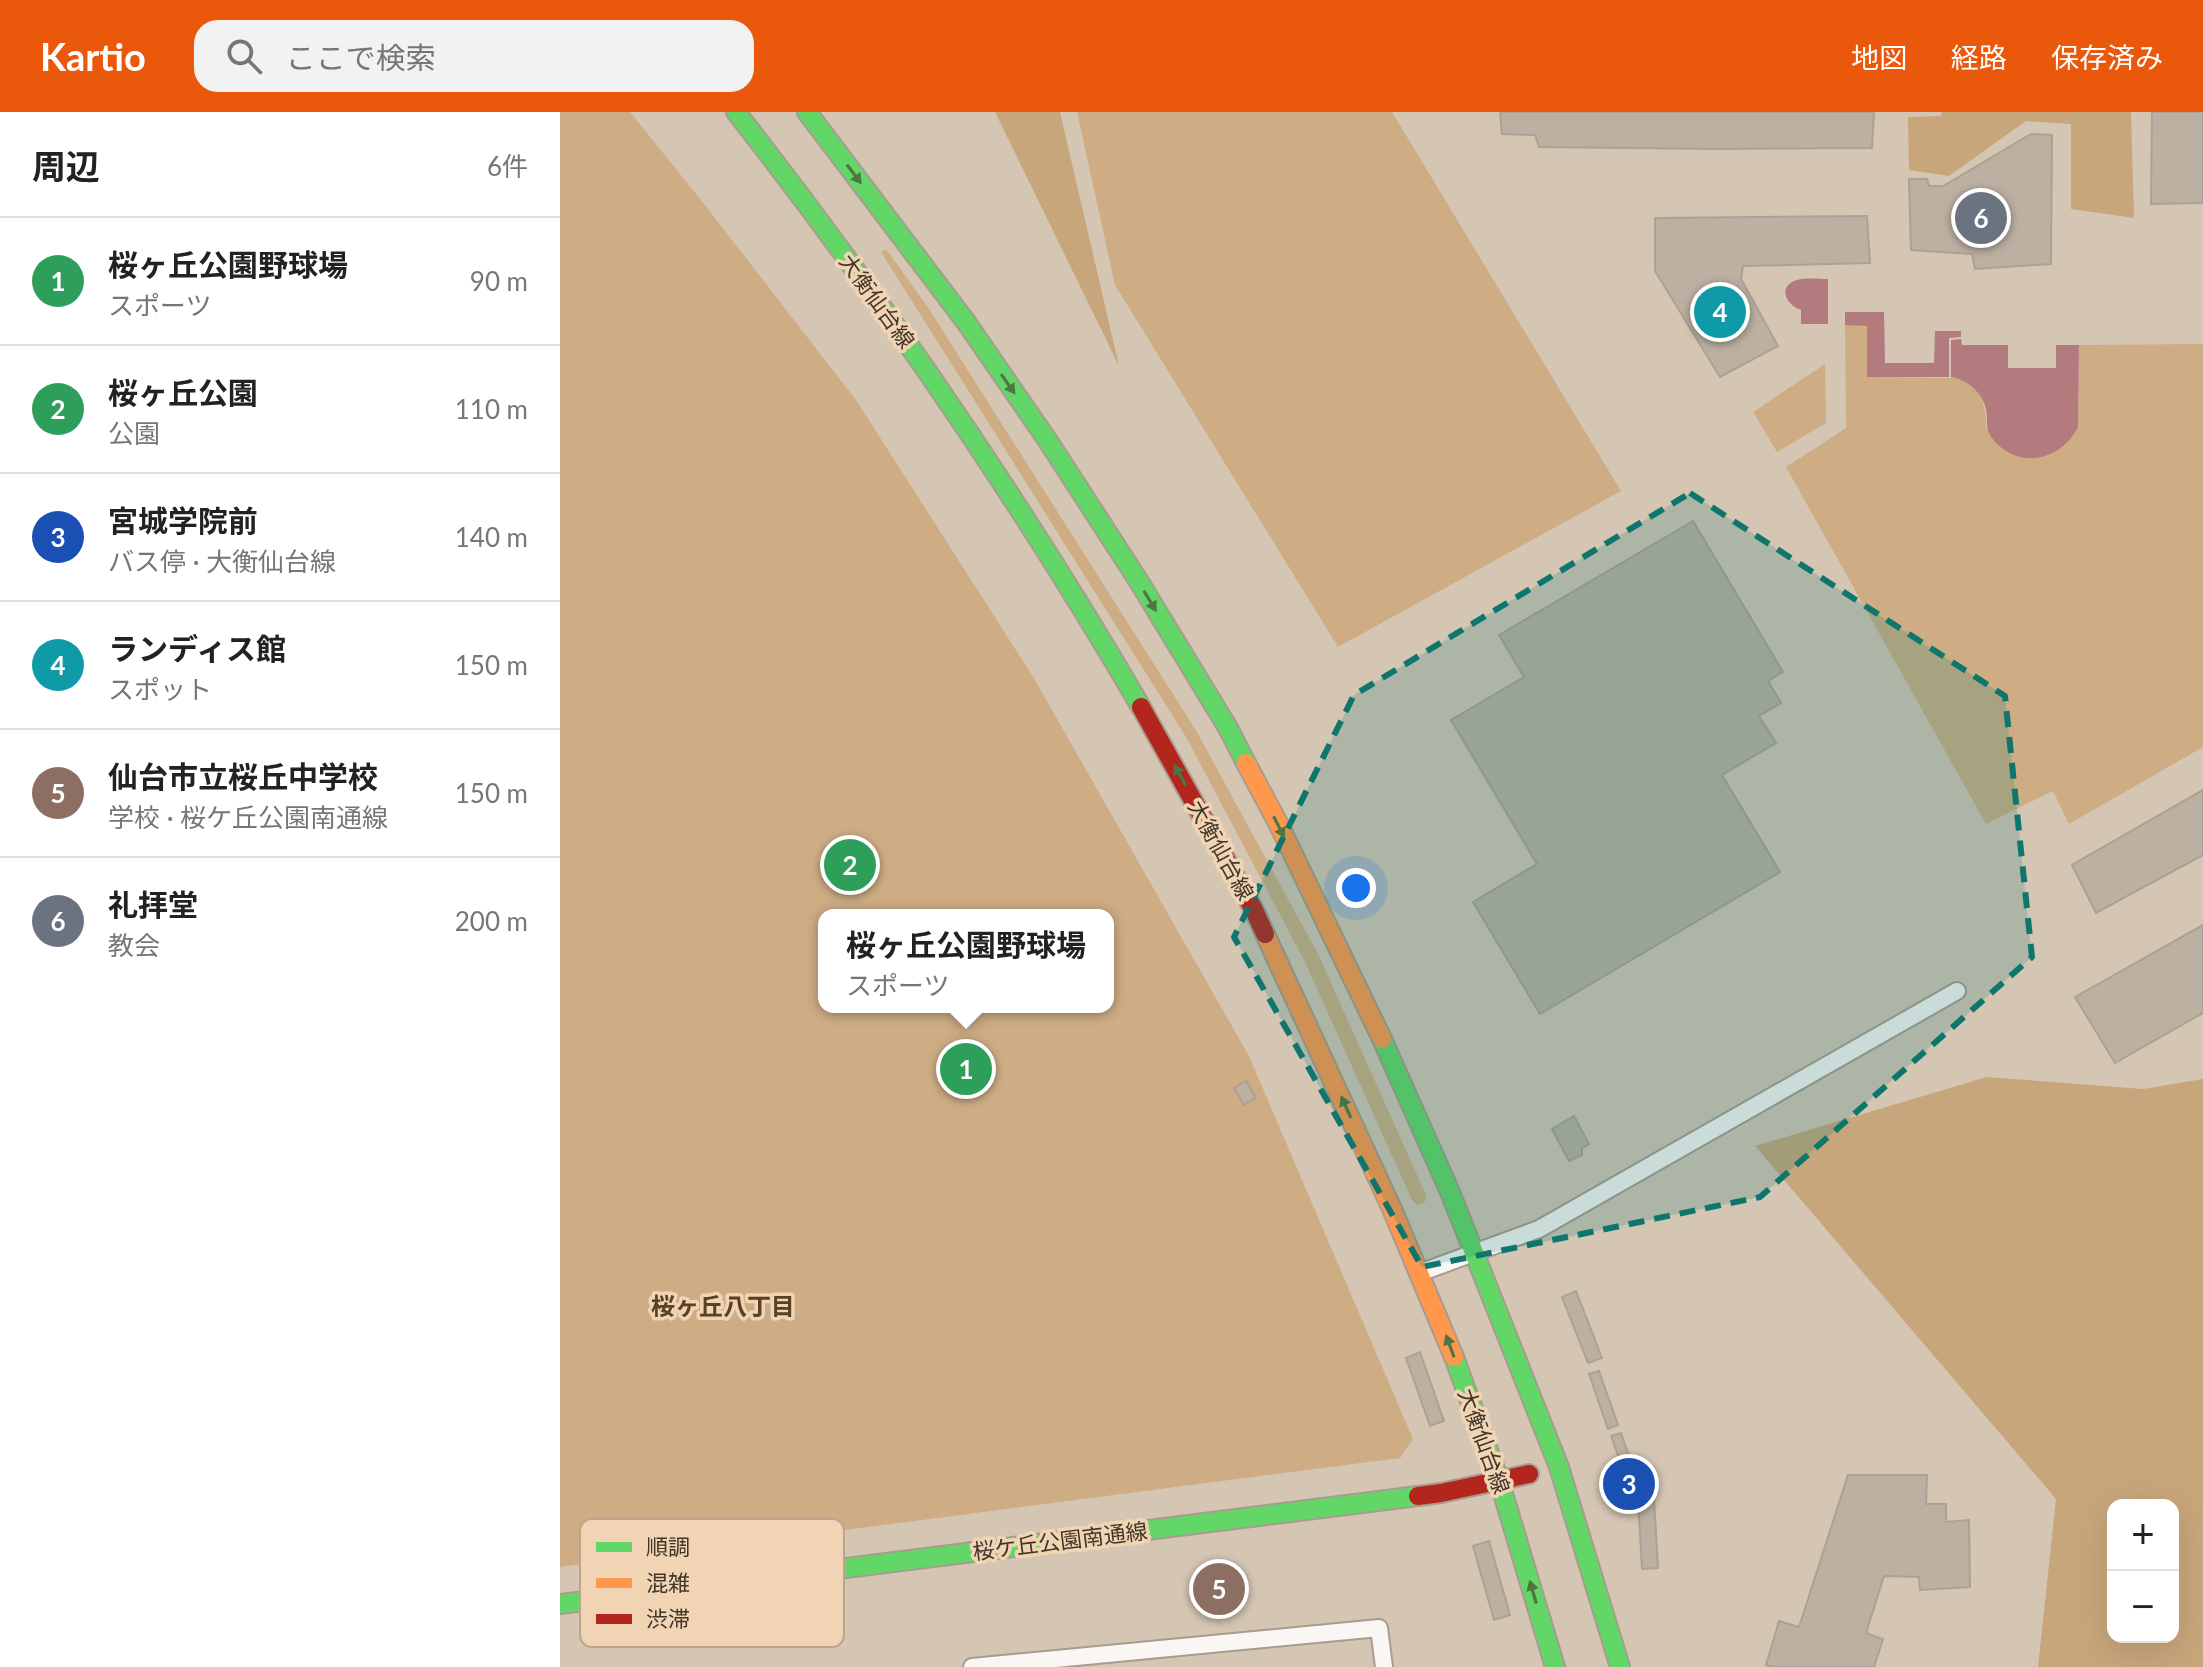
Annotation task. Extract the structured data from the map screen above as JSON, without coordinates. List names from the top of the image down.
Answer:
{
  "streets": {
    "main road": ["大衡仙台線", "桜ケ丘公園南通線"]
  },
  "crossings": [
    ["大衡仙台線", "桜ケ丘公園南通線"]
  ],
  "districts": ["桜ヶ丘八丁目"],
  "legend": ["順調", "混雑", "渋滞"],
  "page": {
    "header": "Kartio",
    "search": "ここで検索",
    "nav": ["地図", "経路", "保存済み"],
    "heading": ["周辺", "6件"],
    "pins": [
      "6",
      "4",
      "2",
      "1",
      "3",
      "5"
    ],
    "list": [
      {
        "mark": "1",
        "name": "桜ヶ丘公園野球場",
        "note": "スポーツ",
        "value": "90 m"
      },
      {
        "mark": "2",
        "name": "桜ヶ丘公園",
        "note": "公園",
        "value": "110 m"
      },
      {
        "mark": "3",
        "name": "宮城学院前",
        "note": "バス停 · 大衡仙台線",
        "value": "140 m"
      },
      {
        "mark": "4",
        "name": "ランディス館",
        "note": "スポット",
        "value": "150 m"
      },
      {
        "mark": "5",
        "name": "仙台市立桜丘中学校",
        "note": "学校 · 桜ケ丘公園南通線",
        "value": "150 m"
      },
      {
        "mark": "6",
        "name": "礼拝堂",
        "note": "教会",
        "value": "200 m"
      }
    ],
    "popup": ["桜ヶ丘公園野球場", "スポーツ"],
    "map_buttons": ["+", "−"]
  }
}
